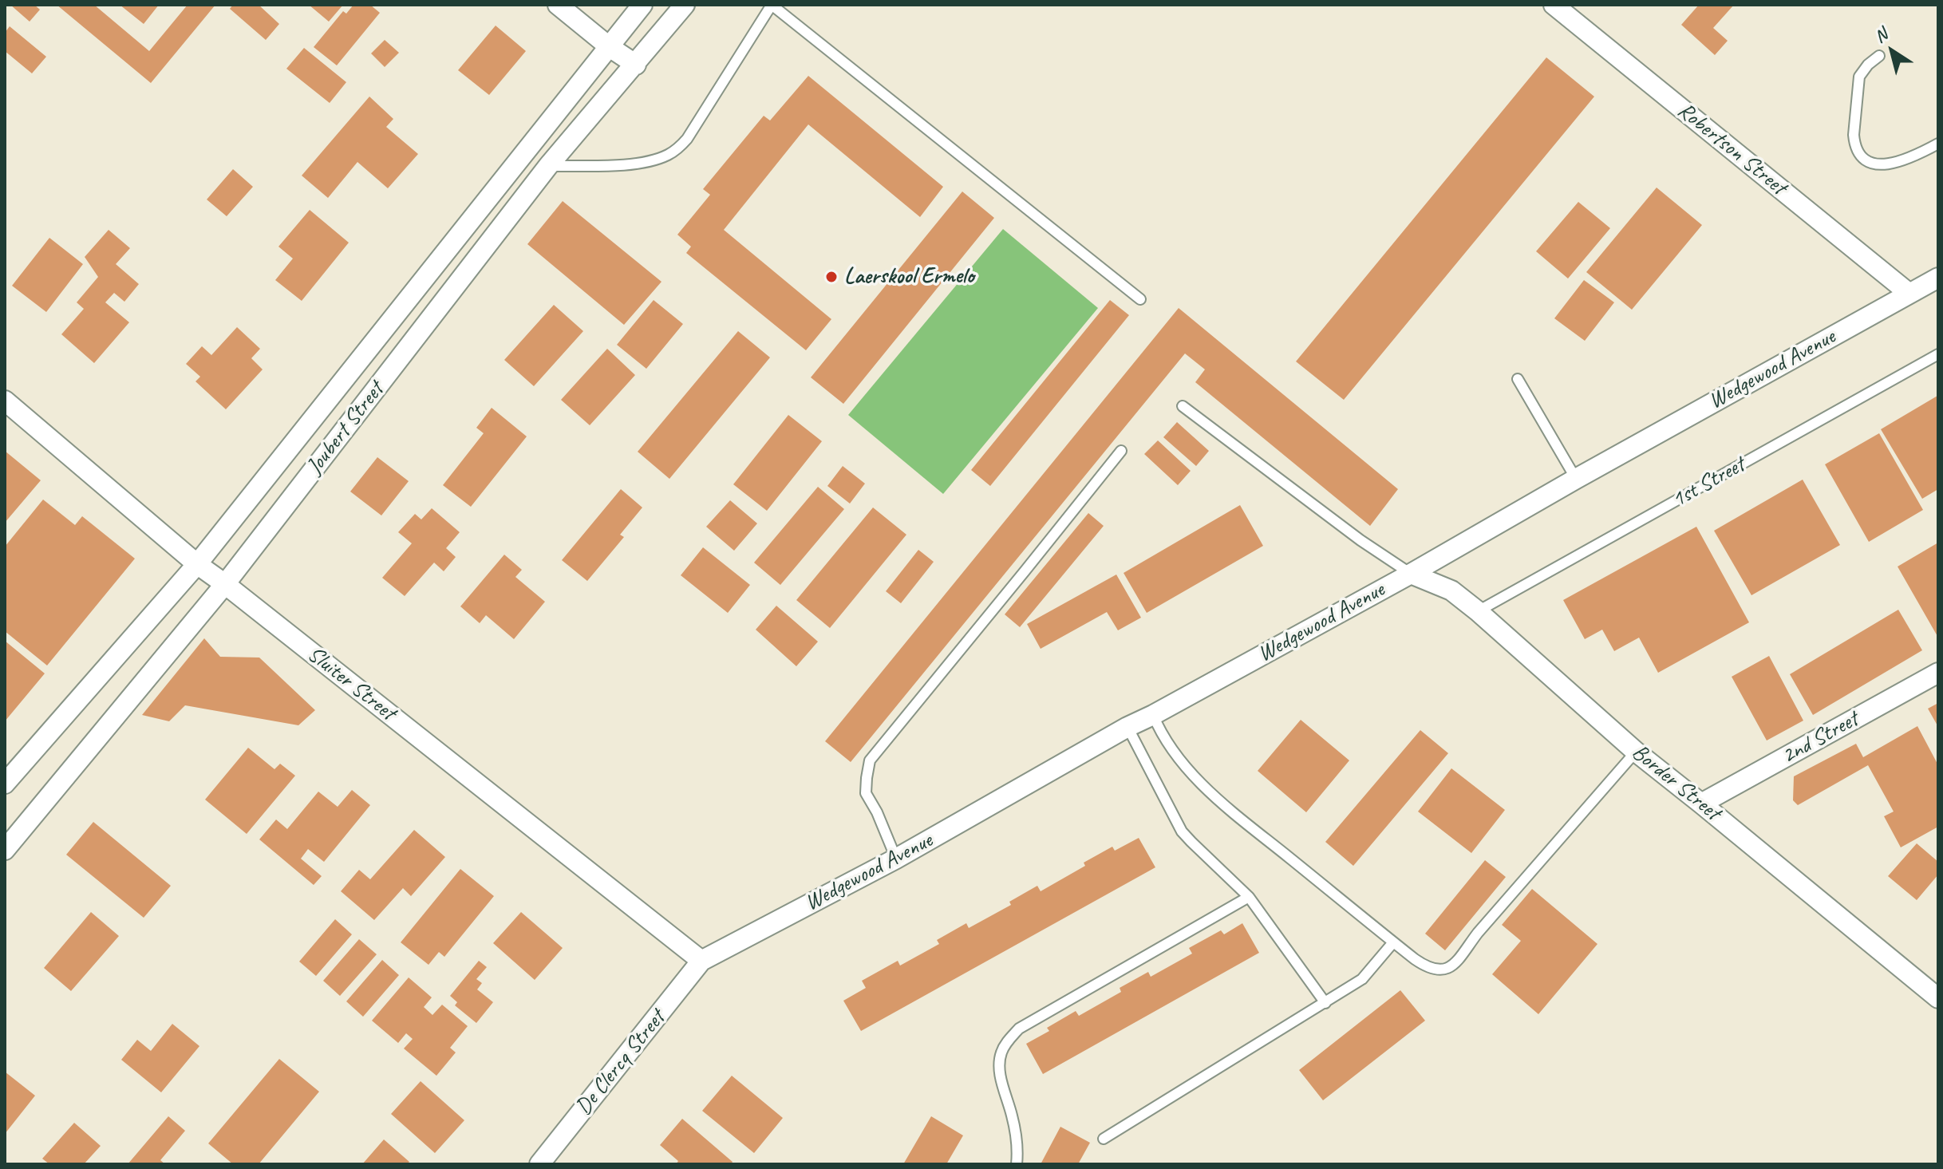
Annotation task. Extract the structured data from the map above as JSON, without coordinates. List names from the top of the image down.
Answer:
{
  "streets": {
    "street": [
      "Robertson Street",
      "Wedgewood Avenue",
      "Joubert Street",
      "Sluiter Street",
      "2nd Street",
      "Border Street",
      "De Clercq Street"
    ],
    "lane": ["1st Street"]
  },
  "crossings": [
    ["Robertson Street", "Wedgewood Avenue"],
    ["Wedgewood Avenue", "Sluiter Street"],
    ["Wedgewood Avenue", "Border Street"],
    ["Wedgewood Avenue", "De Clercq Street"],
    ["Joubert Street", "Sluiter Street"],
    ["1st Street", "Border Street"],
    ["Sluiter Street", "De Clercq Street"],
    ["2nd Street", "Border Street"]
  ],
  "places": ["Laerskool Ermelo"],
  "north": "top left"
}
